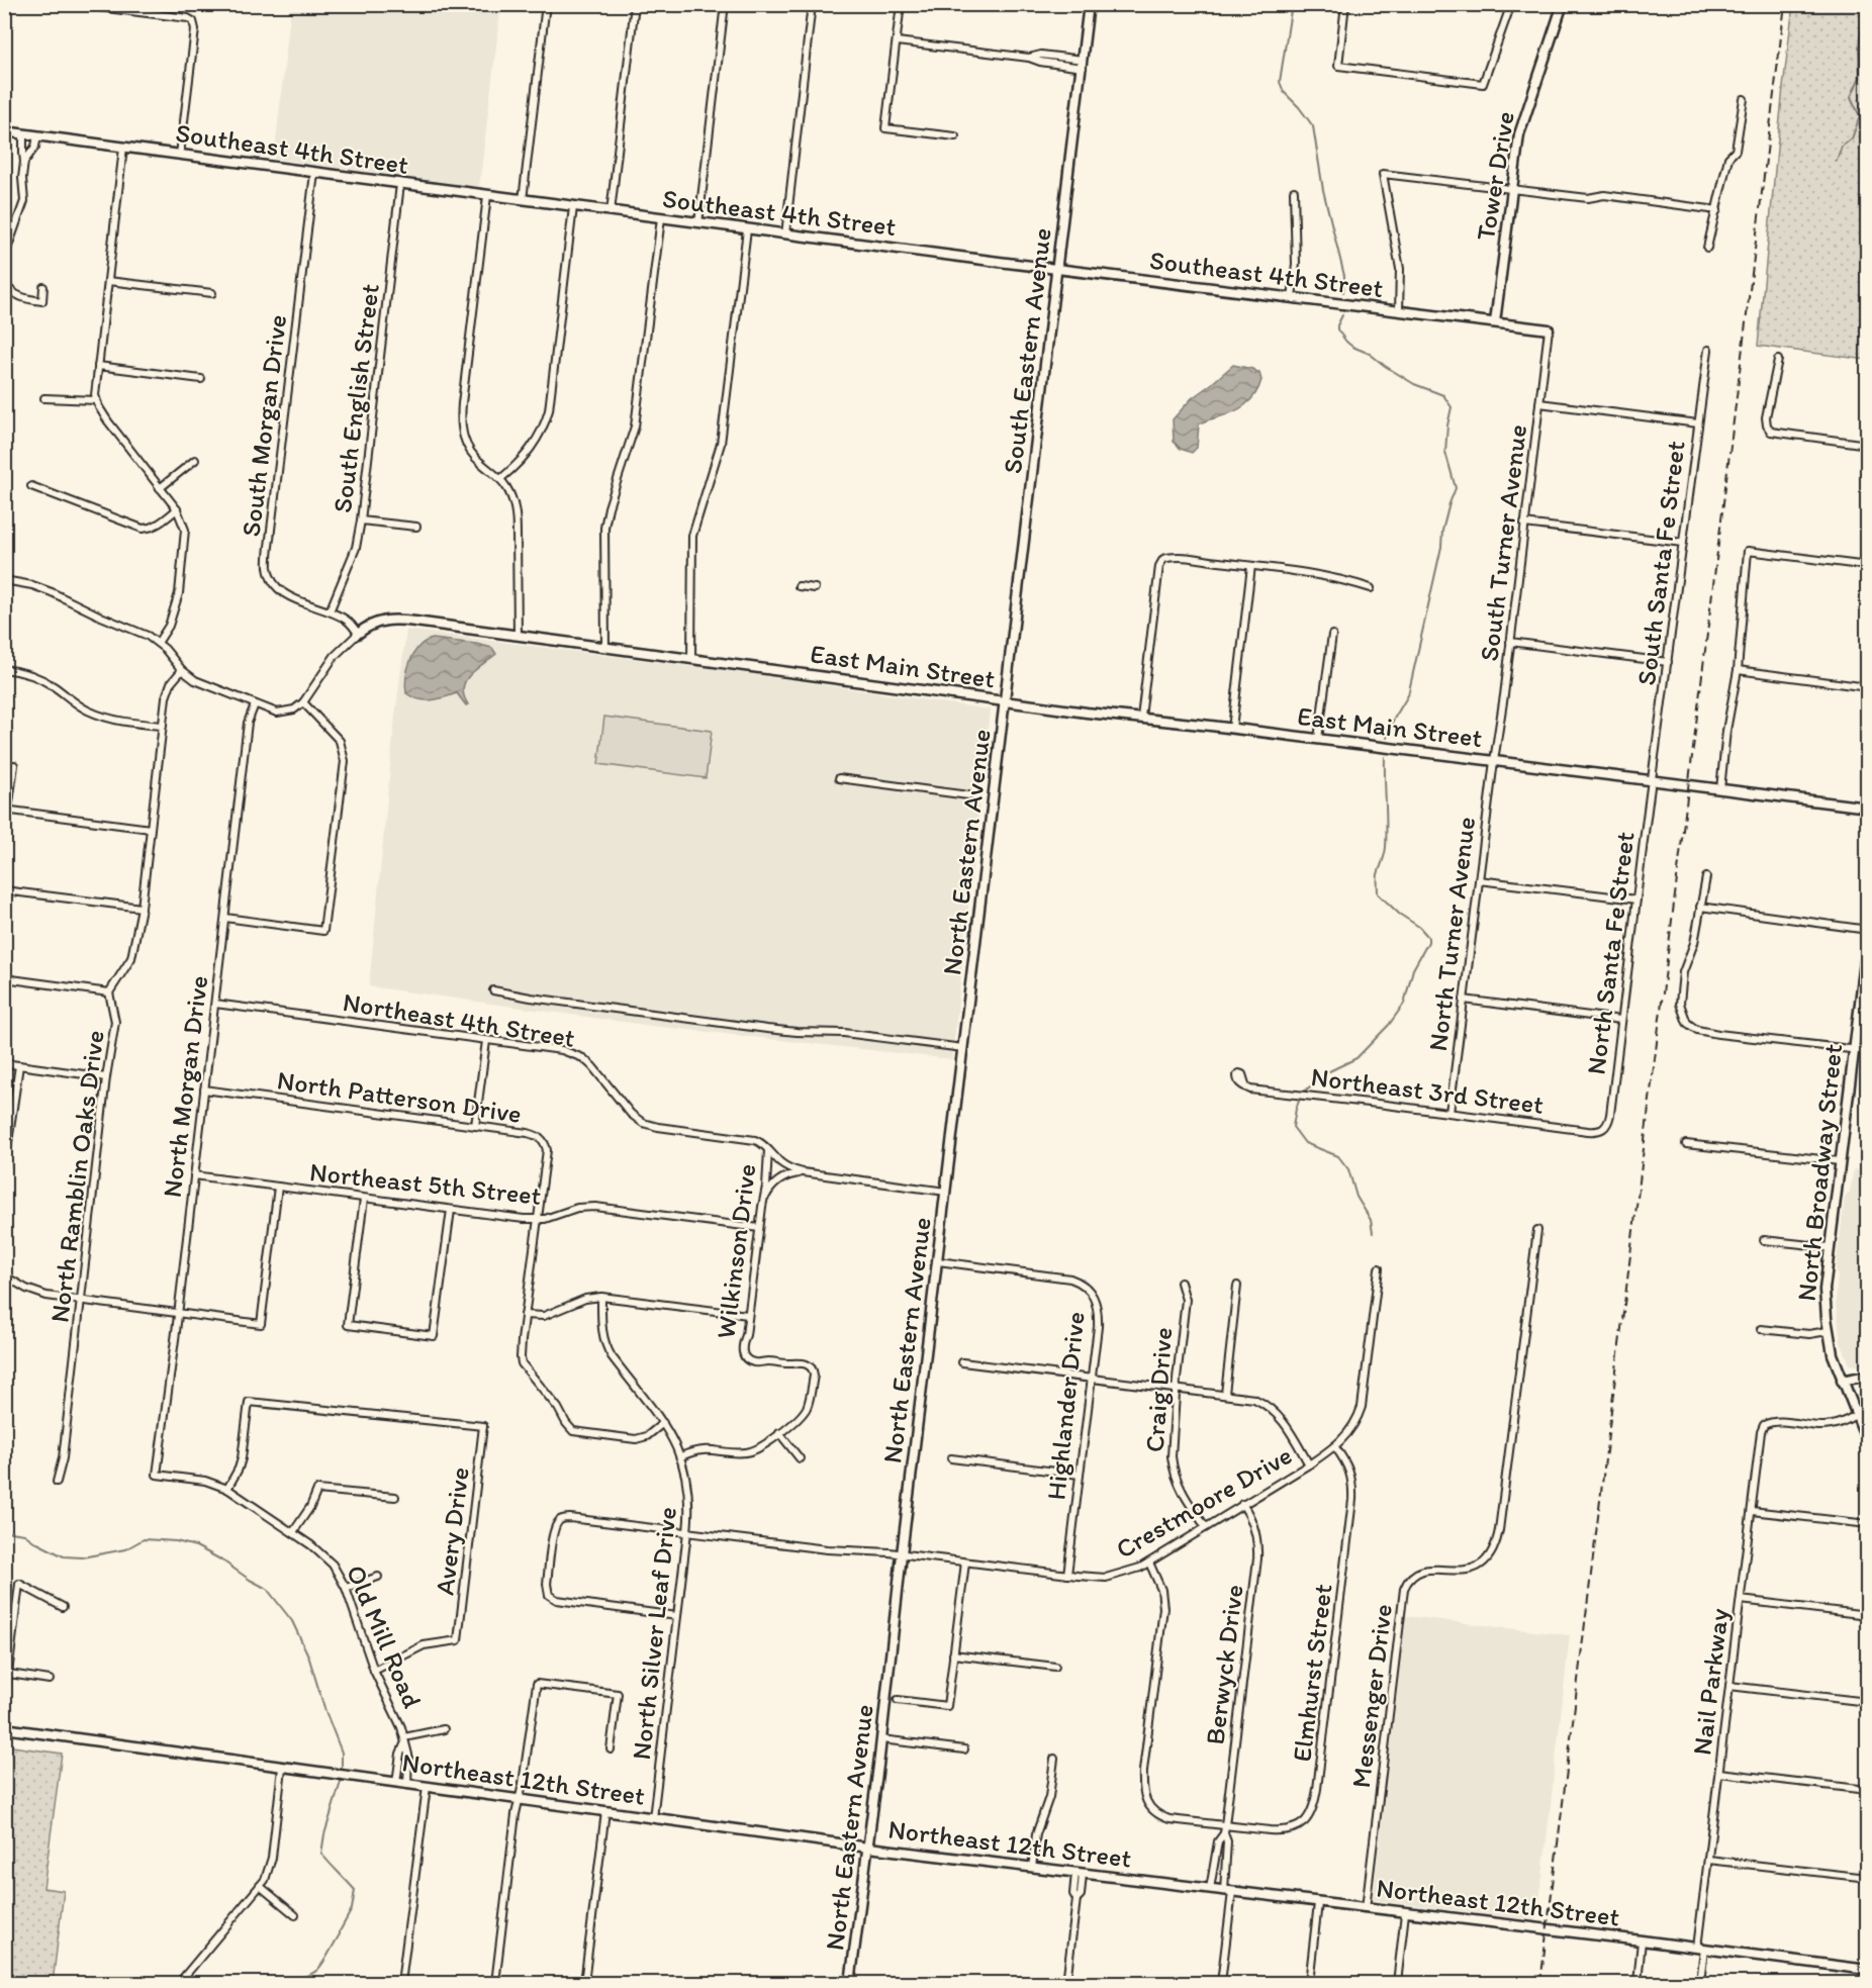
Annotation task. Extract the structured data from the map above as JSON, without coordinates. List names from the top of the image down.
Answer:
{
  "streets": {
    "main road": [
      "Southeast 4th Street",
      "Tower Drive",
      "South Eastern Avenue",
      "East Main Street",
      "North Eastern Avenue",
      "North Broadway Street",
      "Northeast 12th Street"
    ],
    "street": [
      "South English Street",
      "South Morgan Drive",
      "South Turner Avenue",
      "South Santa Fe Street",
      "North Turner Avenue",
      "North Santa Fe Street",
      "Northeast 4th Street",
      "North Morgan Drive",
      "Northeast 3rd Street",
      "North Patterson Drive",
      "North Ramblin Oaks Drive",
      "Northeast 5th Street",
      "Wilkinson Drive",
      "Craig Drive",
      "Highlander Drive",
      "Crestmoore Drive",
      "Avery Drive",
      "North Silver Leaf Drive",
      "Old Mill Road",
      "Berwyck Drive",
      "Elmhurst Street",
      "Nail Parkway",
      "Messenger Drive"
    ]
  },
  "crossings": [
    ["Southeast 4th Street", "Tower Drive"],
    ["Southeast 4th Street", "South Eastern Avenue"],
    ["Southeast 4th Street", "South English Street"],
    ["Southeast 4th Street", "South Morgan Drive"],
    ["Southeast 4th Street", "South Turner Avenue"],
    ["South Eastern Avenue", "East Main Street"],
    ["South Eastern Avenue", "North Eastern Avenue"],
    ["South English Street", "South Morgan Drive"],
    ["South Morgan Drive", "East Main Street"],
    ["South Turner Avenue", "East Main Street"],
    ["South Turner Avenue", "North Turner Avenue"],
    ["South Santa Fe Street", "East Main Street"],
    ["South Santa Fe Street", "North Santa Fe Street"],
    ["East Main Street", "North Eastern Avenue"],
    ["East Main Street", "North Turner Avenue"],
    ["East Main Street", "North Santa Fe Street"],
    ["North Eastern Avenue", "Northeast 4th Street"],
    ["North Eastern Avenue", "Highlander Drive"],
    ["North Eastern Avenue", "Crestmoore Drive"],
    ["North Eastern Avenue", "Northeast 12th Street"],
    ["North Turner Avenue", "Northeast 3rd Street"],
    ["North Santa Fe Street", "Northeast 3rd Street"],
    ["Northeast 4th Street", "North Morgan Drive"],
    ["Northeast 4th Street", "Wilkinson Drive"],
    ["North Morgan Drive", "North Patterson Drive"],
    ["North Morgan Drive", "Northeast 5th Street"],
    ["North Morgan Drive", "Old Mill Road"],
    ["North Patterson Drive", "Northeast 5th Street"],
    ["North Patterson Drive", "North Silver Leaf Drive"],
    ["North Broadway Street", "Nail Parkway"],
    ["Northeast 5th Street", "Wilkinson Drive"],
    ["Wilkinson Drive", "North Silver Leaf Drive"],
    ["Craig Drive", "Crestmoore Drive"],
    ["Highlander Drive", "Crestmoore Drive"],
    ["Crestmoore Drive", "North Silver Leaf Drive"],
    ["Crestmoore Drive", "Berwyck Drive"],
    ["Crestmoore Drive", "Elmhurst Street"],
    ["Avery Drive", "Old Mill Road"],
    ["North Silver Leaf Drive", "Northeast 12th Street"],
    ["Old Mill Road", "Northeast 12th Street"],
    ["Berwyck Drive", "Elmhurst Street"],
    ["Berwyck Drive", "Northeast 12th Street"],
    ["Nail Parkway", "Northeast 12th Street"],
    ["Messenger Drive", "Northeast 12th Street"]
  ]
}
